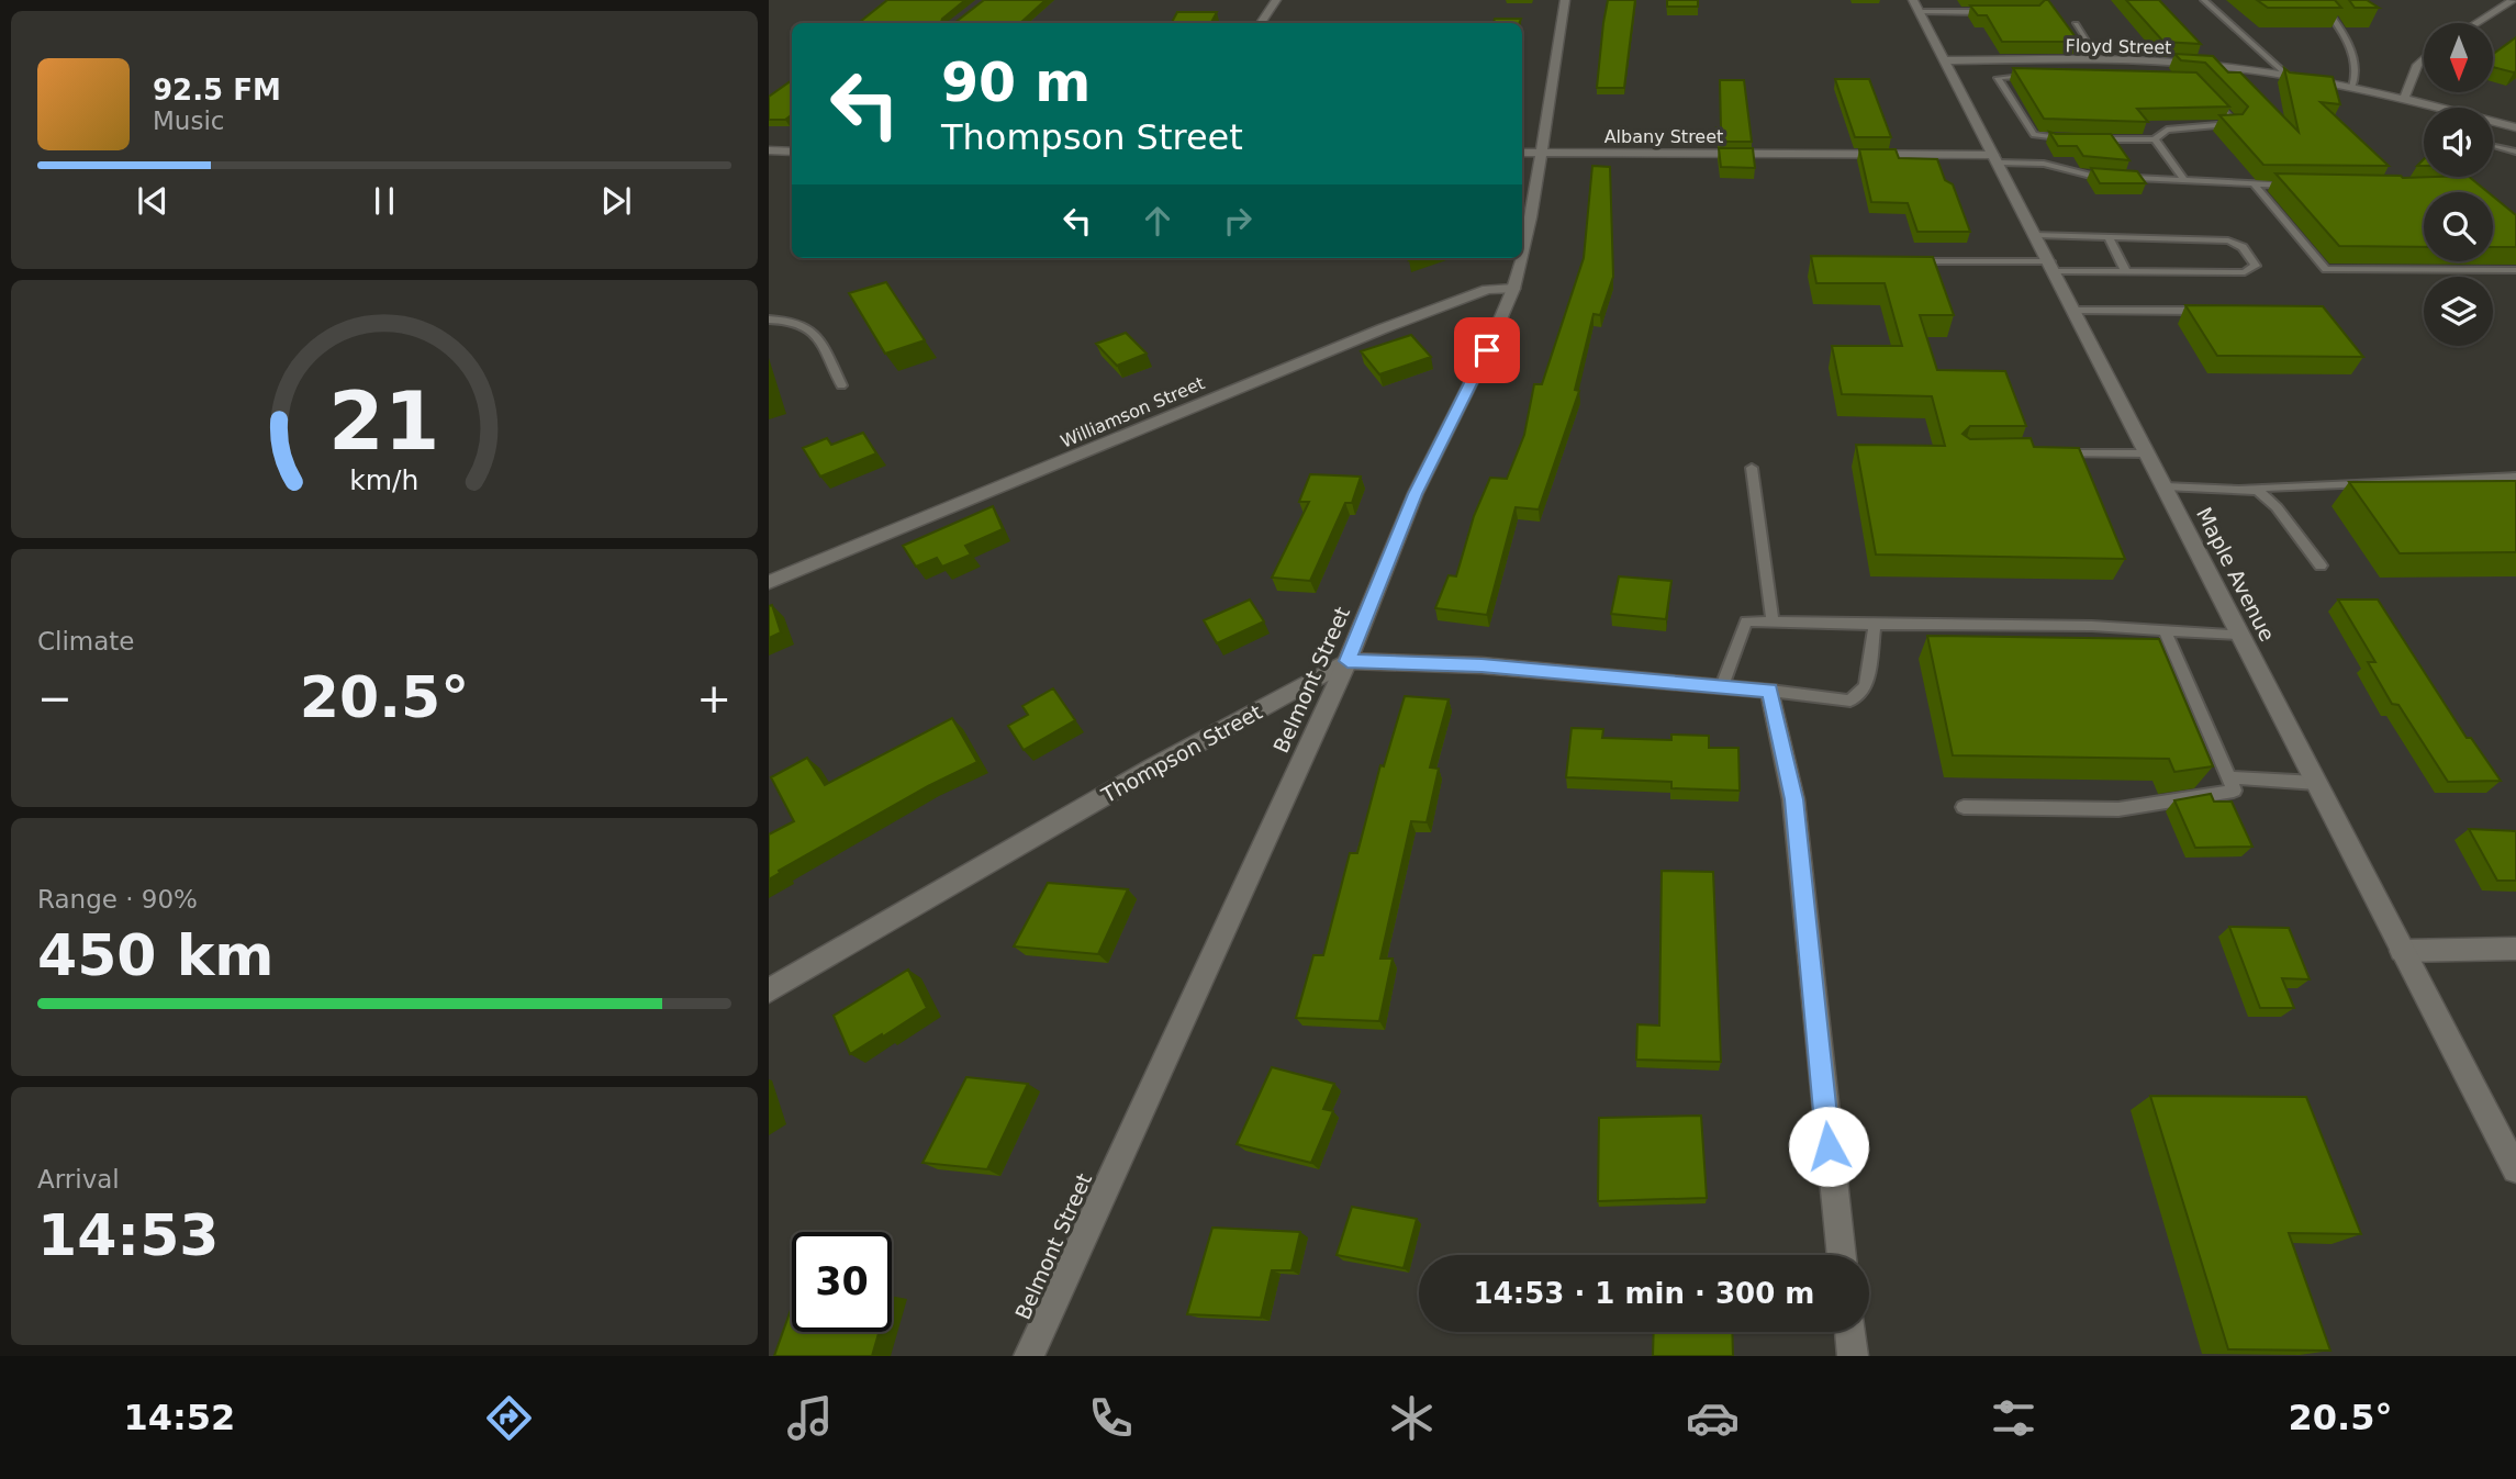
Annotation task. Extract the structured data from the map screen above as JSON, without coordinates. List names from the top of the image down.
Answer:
{
  "streets": {
    "street": [
      "Floyd Street",
      "Albany Street",
      "Williamson Street",
      "Maple Avenue",
      "Belmont Street",
      "Thompson Street"
    ]
  },
  "crossings": [
    ["Floyd Street", "Maple Avenue"],
    ["Albany Street", "Maple Avenue"],
    ["Albany Street", "Belmont Street"],
    ["Williamson Street", "Belmont Street"],
    ["Belmont Street", "Thompson Street"]
  ],
  "north": "bottom",
  "page": {
    "turn": ["90 m", "Thompson Street"],
    "song": ["92.5 FM", "Music"],
    "tile": [
      "Climate",
      ["Range · 90%", "450 km"],
      ["Arrival", "14:53"]
    ],
    "heat": ["−", "20.5°", "+"],
    "limit": "30",
    "trip": "14:53 · 1 min · 300 m",
    "tabs": ["14:52", "20.5°"],
    "gauge": ["21", "km/h"]
  }
}
